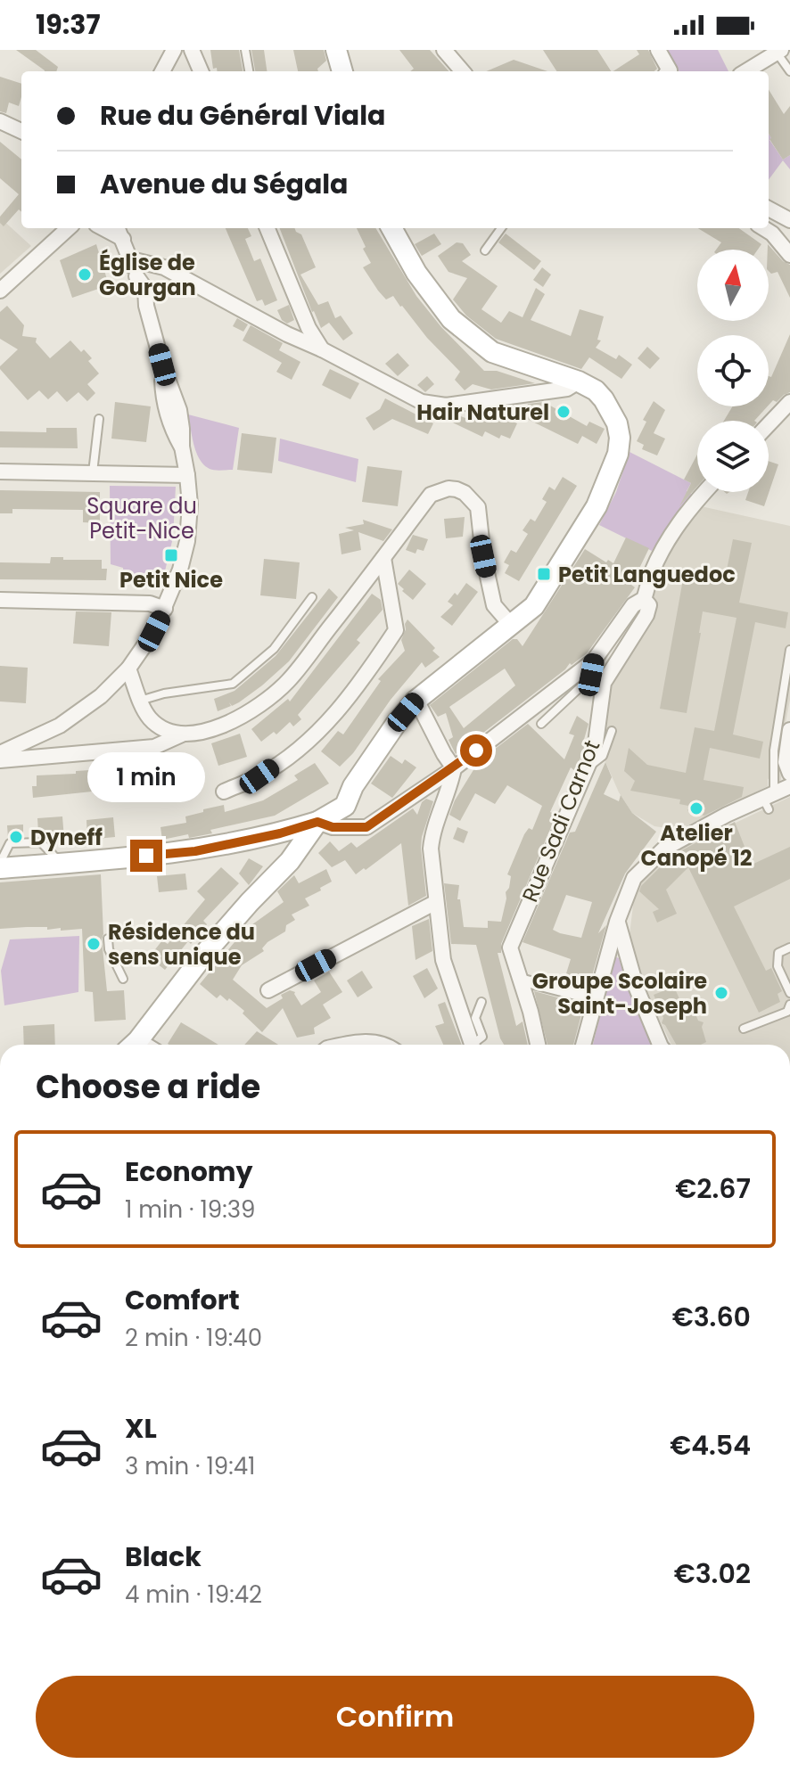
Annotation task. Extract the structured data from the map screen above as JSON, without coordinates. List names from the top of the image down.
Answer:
{
  "streets": {
    "street": ["Rue Sadi Carnot"]
  },
  "parks": ["Square du Petit-Nice"],
  "places": {
    "other": [
      "Église de Gourgan",
      "Hair Naturel",
      "Atelier Canopé 12",
      "Dyneff",
      "Résidence du sens unique",
      "Groupe Scolaire Saint-Joseph"
    ],
    "transit": ["Petit Nice", "Petit Languedoc"]
  },
  "north": "top",
  "page": {
    "status": "19:37",
    "banner": ["Rue du Général Viala", "Avenue du Ségala"],
    "bubble": "1 min",
    "heading": "Choose a ride",
    "list": [
      {
        "name": "Economy",
        "note": "1 min · 19:39",
        "value": "€2.67"
      },
      {
        "name": "Comfort",
        "note": "2 min · 19:40",
        "value": "€3.60"
      },
      {
        "name": "XL",
        "note": "3 min · 19:41",
        "value": "€4.54"
      },
      {
        "name": "Black",
        "note": "4 min · 19:42",
        "value": "€3.02"
      }
    ],
    "buttons": "Confirm"
  }
}
